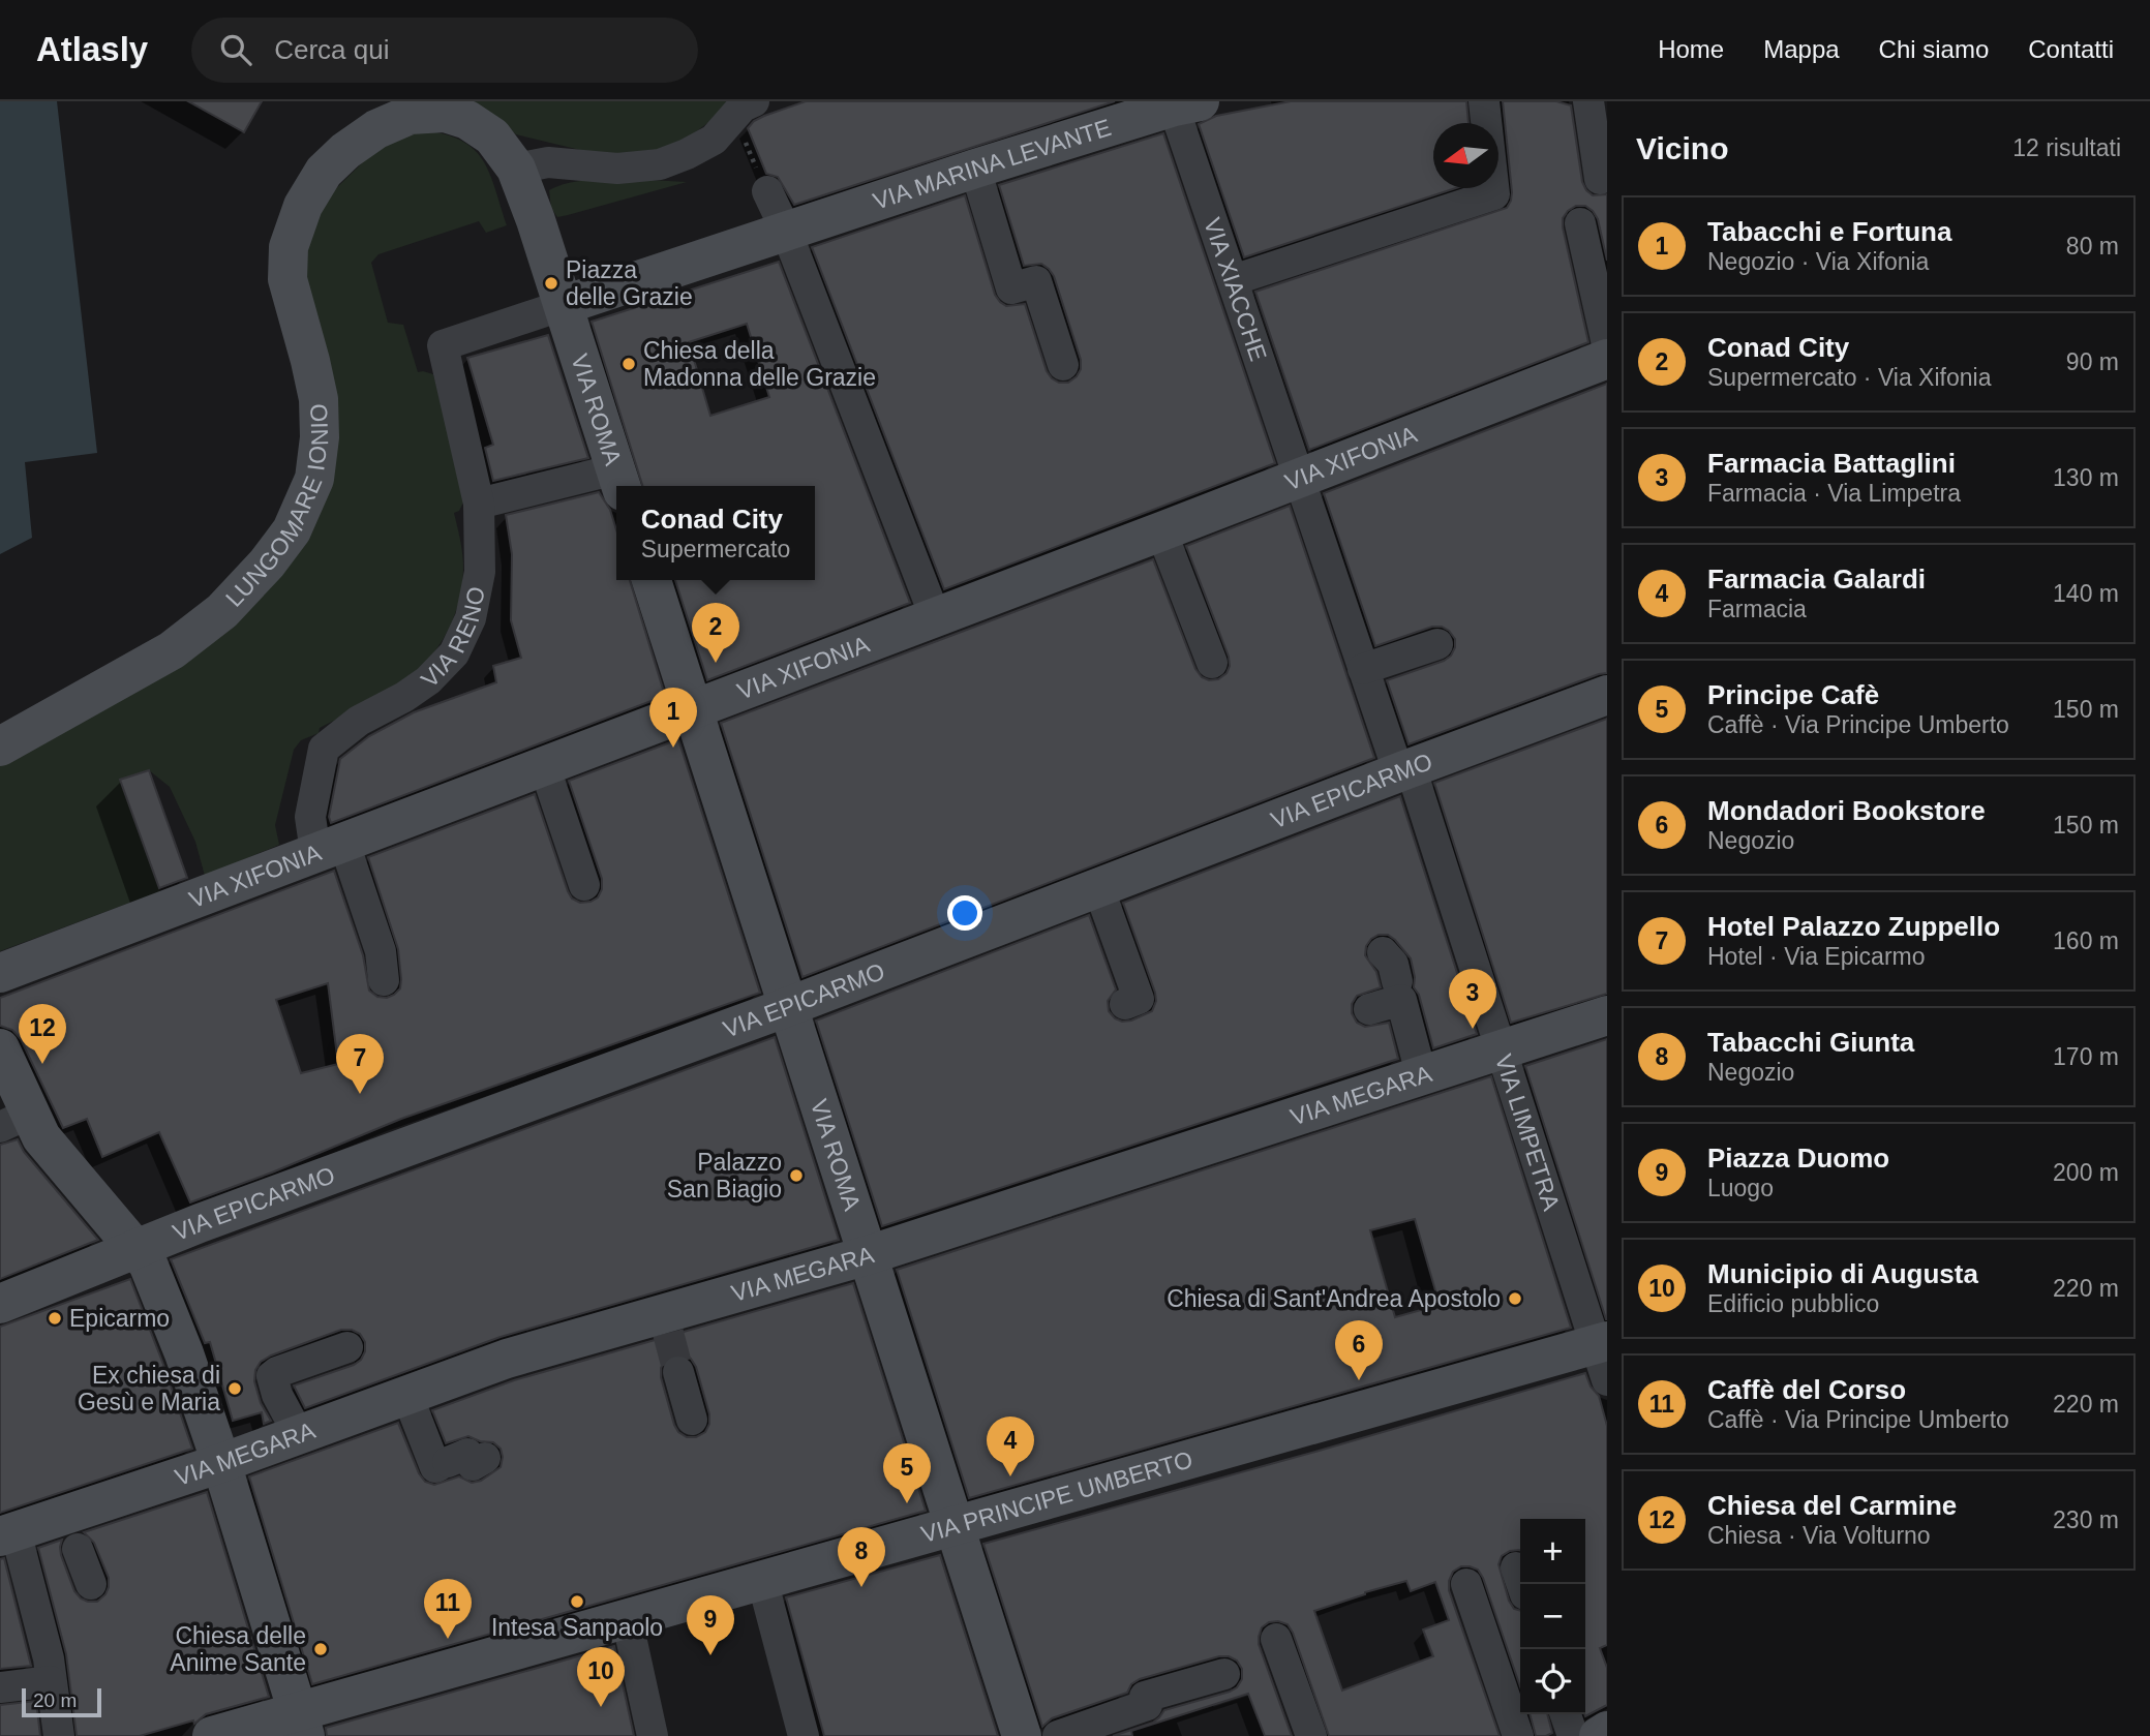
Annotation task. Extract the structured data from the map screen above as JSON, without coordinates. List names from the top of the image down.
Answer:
{
  "streets": {
    "street": [
      "VIA MARINA LEVANTE",
      "VIA XIACCHE",
      "VIA ROMA",
      "VIA XIFONIA",
      "LUNGOMARE IONIO",
      "VIA RENO",
      "VIA EPICARMO",
      "VIA MEGARA",
      "VIA LIMPETRA",
      "VIA PRINCIPE UMBERTO"
    ]
  },
  "crossings": [
    ["VIA MARINA LEVANTE", "VIA XIACCHE"],
    ["VIA MARINA LEVANTE", "VIA ROMA"],
    ["VIA MARINA LEVANTE", "VIA RENO"],
    ["VIA XIACCHE", "VIA XIFONIA"],
    ["VIA XIACCHE", "VIA LIMPETRA"],
    ["VIA ROMA", "VIA XIFONIA"],
    ["VIA ROMA", "LUNGOMARE IONIO"],
    ["VIA ROMA", "VIA RENO"],
    ["VIA ROMA", "VIA EPICARMO"],
    ["VIA ROMA", "VIA MEGARA"],
    ["VIA ROMA", "VIA PRINCIPE UMBERTO"],
    ["VIA XIFONIA", "VIA RENO"],
    ["VIA XIFONIA", "VIA LIMPETRA"],
    ["VIA EPICARMO", "VIA LIMPETRA"],
    ["VIA MEGARA", "VIA LIMPETRA"],
    ["VIA LIMPETRA", "VIA PRINCIPE UMBERTO"]
  ],
  "places": [
    "Piazza delle Grazie",
    "Chiesa della Madonna delle Grazie",
    "Palazzo San Biagio",
    "Chiesa di Sant'Andrea Apostolo",
    "Epicarmo",
    "Ex chiesa di Gesù e Maria",
    "Intesa Sanpaolo",
    "Chiesa delle Anime Sante"
  ],
  "scale_bar": "20 m",
  "north": "left",
  "page": {
    "header": "Atlasly",
    "search": "Cerca qui",
    "nav": [
      "Home",
      "Mappa",
      "Chi siamo",
      "Contatti"
    ],
    "heading": ["Vicino", "12 risultati"],
    "list": [
      {
        "mark": "1",
        "name": "Tabacchi e Fortuna",
        "note": "Negozio · Via Xifonia",
        "value": "80 m"
      },
      {
        "mark": "2",
        "name": "Conad City",
        "note": "Supermercato · Via Xifonia",
        "value": "90 m"
      },
      {
        "mark": "3",
        "name": "Farmacia Battaglini",
        "note": "Farmacia · Via Limpetra",
        "value": "130 m"
      },
      {
        "mark": "4",
        "name": "Farmacia Galardi",
        "note": "Farmacia",
        "value": "140 m"
      },
      {
        "mark": "5",
        "name": "Principe Cafè",
        "note": "Caffè · Via Principe Umberto",
        "value": "150 m"
      },
      {
        "mark": "6",
        "name": "Mondadori Bookstore",
        "note": "Negozio",
        "value": "150 m"
      },
      {
        "mark": "7",
        "name": "Hotel Palazzo Zuppello",
        "note": "Hotel · Via Epicarmo",
        "value": "160 m"
      },
      {
        "mark": "8",
        "name": "Tabacchi Giunta",
        "note": "Negozio",
        "value": "170 m"
      },
      {
        "mark": "9",
        "name": "Piazza Duomo",
        "note": "Luogo",
        "value": "200 m"
      },
      {
        "mark": "10",
        "name": "Municipio di Augusta",
        "note": "Edificio pubblico",
        "value": "220 m"
      },
      {
        "mark": "11",
        "name": "Caffè del Corso",
        "note": "Caffè · Via Principe Umberto",
        "value": "220 m"
      },
      {
        "mark": "12",
        "name": "Chiesa del Carmine",
        "note": "Chiesa · Via Volturno",
        "value": "230 m"
      }
    ],
    "popup": ["Conad City", "Supermercato"],
    "pins": [
      "2",
      "1",
      "3",
      "12",
      "7",
      "6",
      "4",
      "5",
      "8",
      "11",
      "9",
      "10"
    ],
    "map_buttons": ["+", "−"],
    "scale": "20 m"
  }
}
